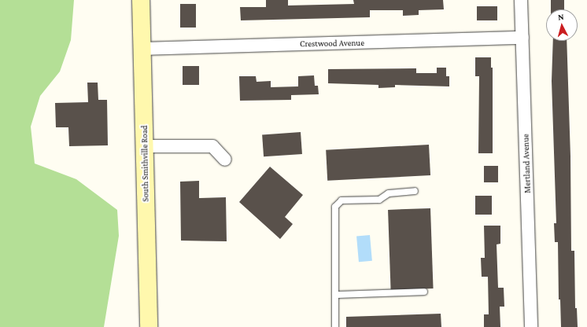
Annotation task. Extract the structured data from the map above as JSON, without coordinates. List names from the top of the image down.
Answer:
{
  "streets": {
    "main road": ["South Smithville Road"],
    "street": ["Crestwood Avenue", "Mertland Avenue"]
  },
  "crossings": [
    ["Crestwood Avenue", "South Smithville Road"],
    ["Crestwood Avenue", "Mertland Avenue"]
  ],
  "north": "top"
}
